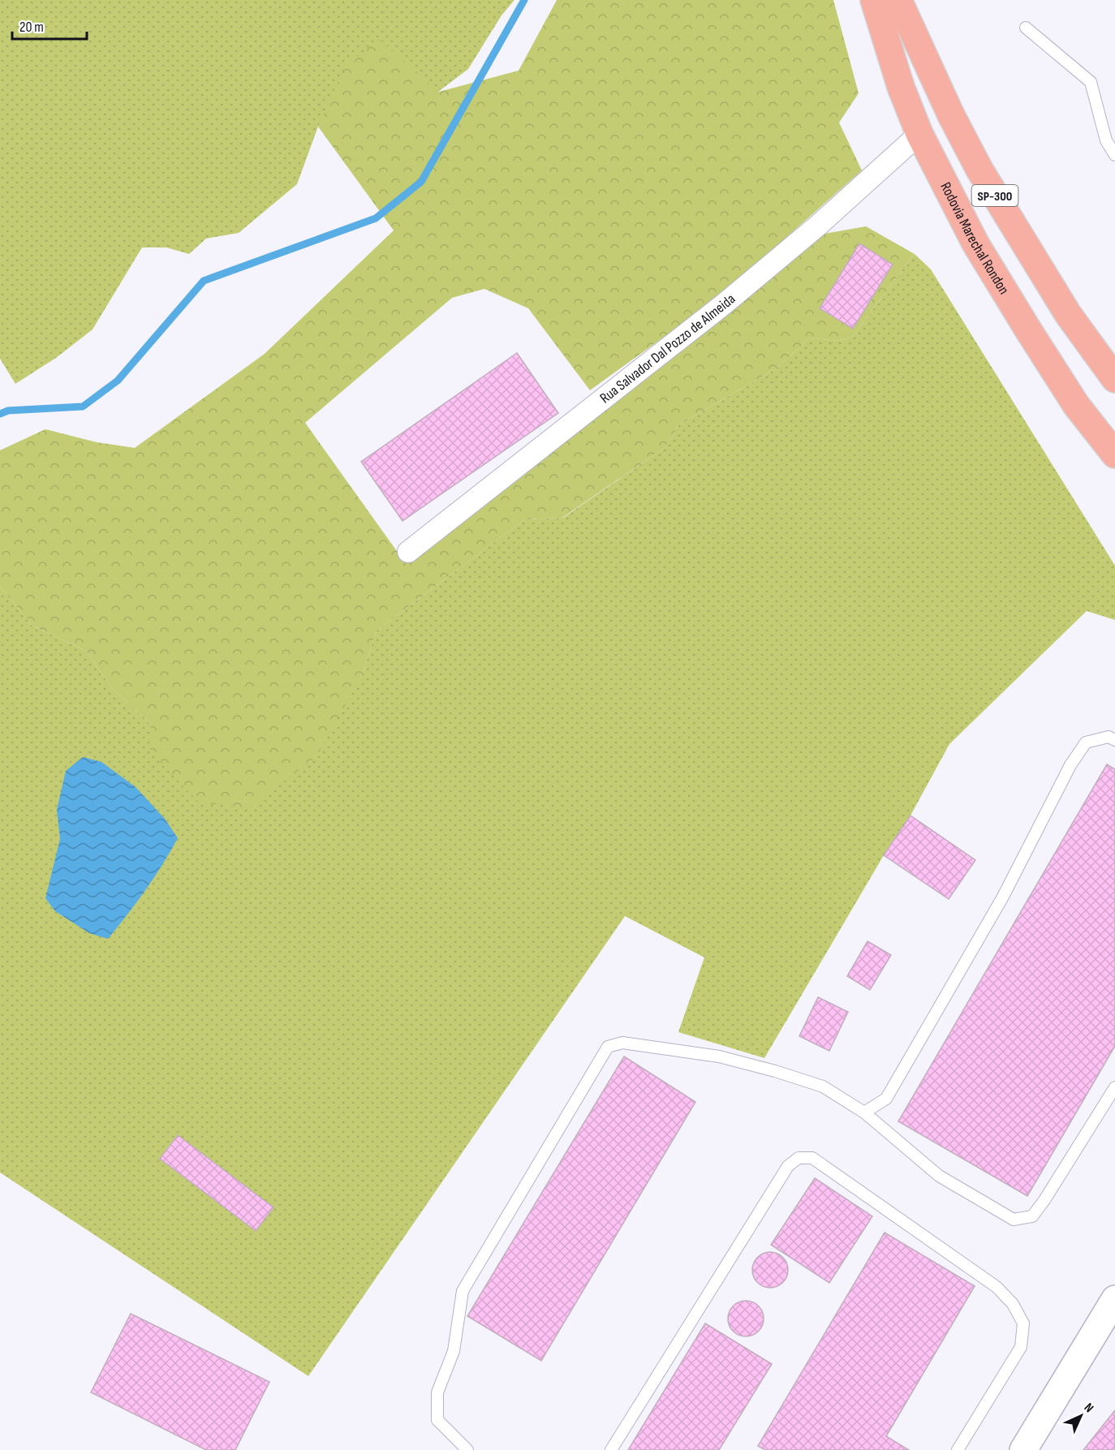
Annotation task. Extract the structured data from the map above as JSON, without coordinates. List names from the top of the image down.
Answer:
{
  "streets": {
    "main road": ["SP-300", "Rodovia Marechal Rondon"],
    "street": ["Rua Salvador Dal Pozzo de Almeida"]
  },
  "crossings": [
    ["Rodovia Marechal Rondon", "Rua Salvador Dal Pozzo de Almeida"]
  ],
  "scale_bar": "20 m",
  "north": "top right"
}
